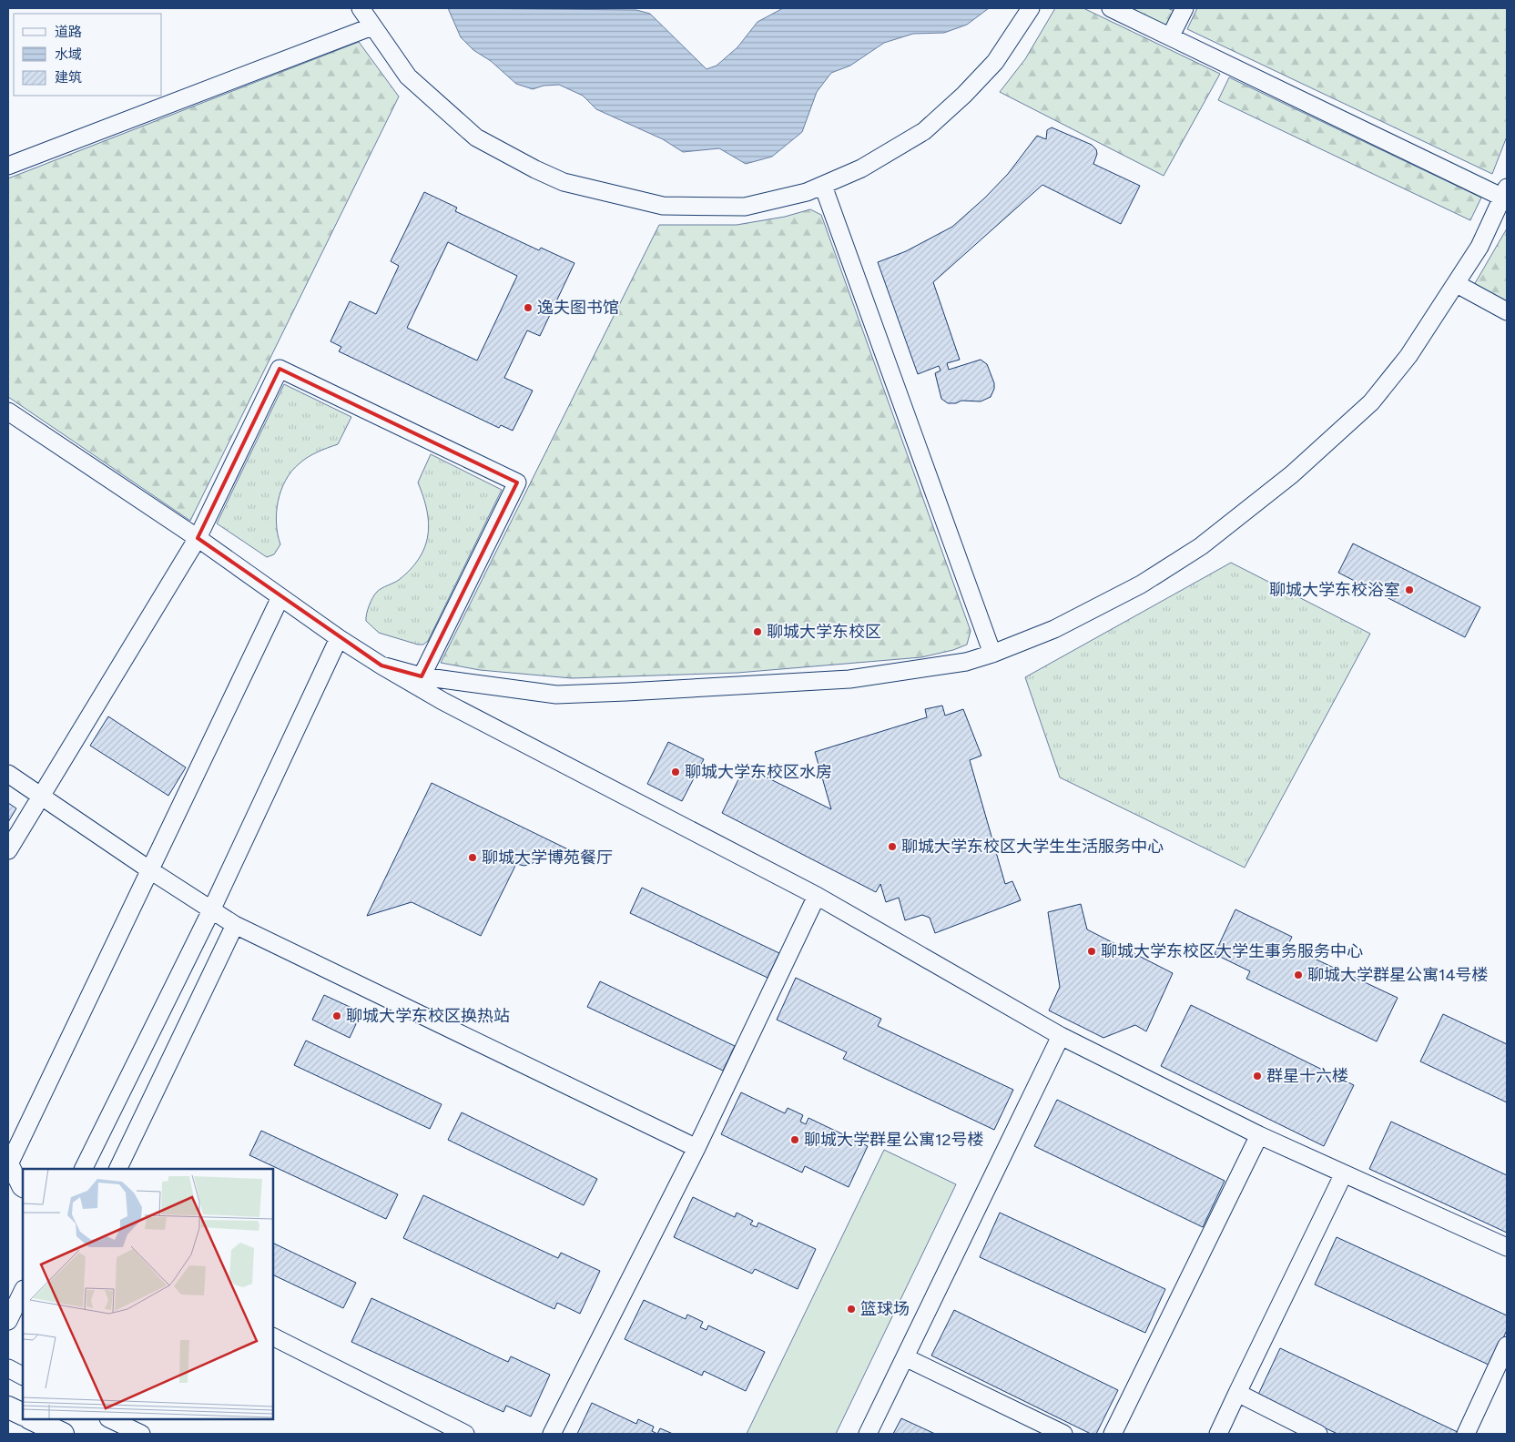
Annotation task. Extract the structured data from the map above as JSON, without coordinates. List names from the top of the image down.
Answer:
{
  "places": [
    "逸夫图书馆",
    "聊城大学东校浴室",
    "聊城大学东校区",
    "聊城大学东校区水房",
    "聊城大学东校区大学生生活服务中心",
    "聊城大学博苑餐厅",
    "聊城大学东校区大学生事务服务中心",
    "聊城大学群星公寓14号楼",
    "聊城大学东校区换热站",
    "群星十六楼",
    "聊城大学群星公寓12号楼",
    "篮球场"
  ],
  "legend": ["道路", "水域", "建筑"]
}
